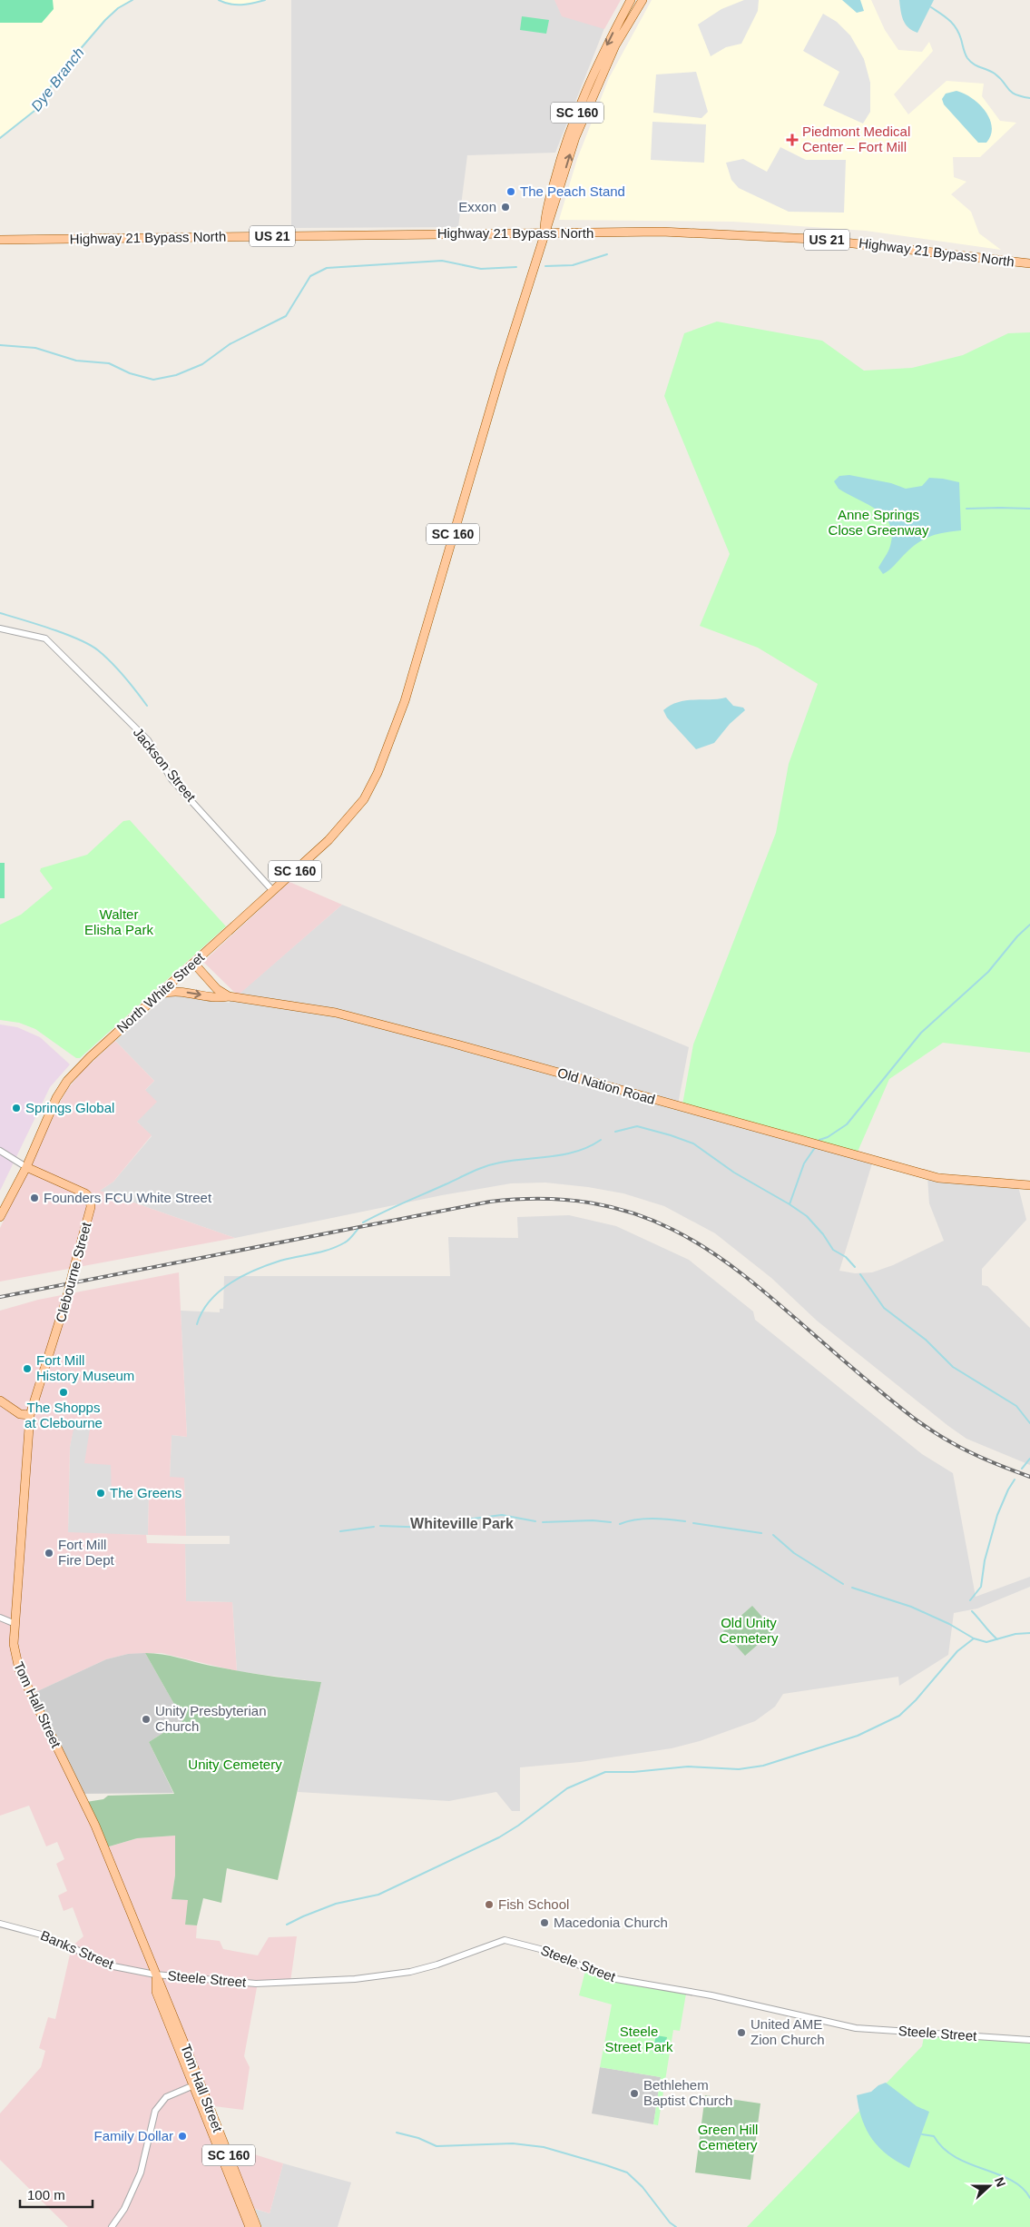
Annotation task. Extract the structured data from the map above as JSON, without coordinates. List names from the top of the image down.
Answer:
{
  "streets": {
    "main road": [
      "SC 160",
      "Highway 21 Bypass North",
      "US 21",
      "North White Street",
      "Old Nation Road",
      "Clebourne Street",
      "Tom Hall Street"
    ],
    "street": ["Jackson Street", "Banks Street", "Steele Street"]
  },
  "crossings": [
    ["SC 160", "Highway 21 Bypass North"],
    ["SC 160", "North White Street"],
    ["Jackson Street", "North White Street"],
    ["North White Street", "Old Nation Road"],
    ["North White Street", "Clebourne Street"],
    ["Clebourne Street", "Tom Hall Street"],
    ["Tom Hall Street", "Banks Street"],
    ["Tom Hall Street", "Steele Street"],
    ["Banks Street", "Steele Street"]
  ],
  "districts": ["Whiteville Park"],
  "water": ["Dye Branch"],
  "parks": [
    "Anne Springs Close Greenway",
    "Walter Elisha Park",
    "Old Unity Cemetery",
    "Unity Cemetery",
    "Steele Street Park",
    "Green Hill Cemetery"
  ],
  "places": {
    "health": ["Piedmont Medical Center – Fort Mill"],
    "other": [
      "The Peach Stand",
      "Exxon",
      "Springs Global",
      "Founders FCU White Street",
      "Fort Mill History Museum",
      "The Shopps at Clebourne",
      "The Greens",
      "Fort Mill Fire Dept",
      "Unity Presbyterian Church",
      "Fish School",
      "Macedonia Church",
      "United AME Zion Church",
      "Bethlehem Baptist Church",
      "Family Dollar"
    ]
  },
  "scale_bar": "100 m",
  "north": "right"
}
